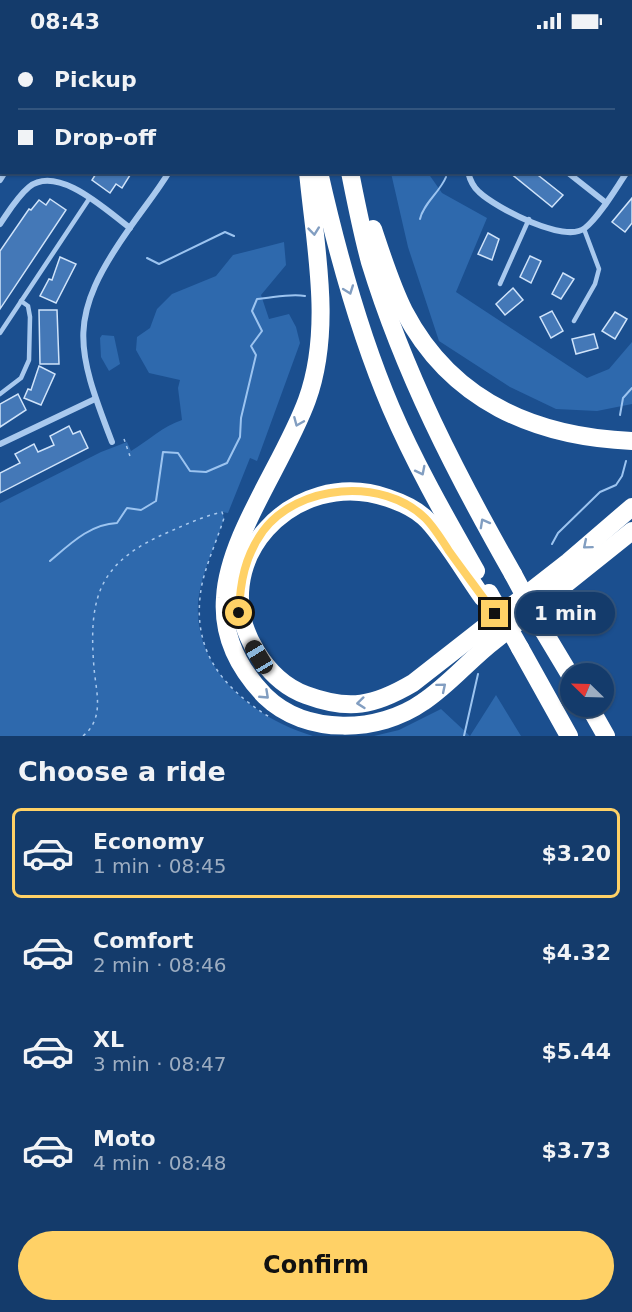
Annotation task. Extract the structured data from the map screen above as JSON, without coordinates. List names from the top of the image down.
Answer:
{
  "north": "top left",
  "page": {
    "status": "08:43",
    "banner": ["Pickup", "Drop-off"],
    "bubble": "1 min",
    "heading": "Choose a ride",
    "list": [
      {
        "name": "Economy",
        "note": "1 min · 08:45",
        "value": "$3.20"
      },
      {
        "name": "Comfort",
        "note": "2 min · 08:46",
        "value": "$4.32"
      },
      {
        "name": "XL",
        "note": "3 min · 08:47",
        "value": "$5.44"
      },
      {
        "name": "Moto",
        "note": "4 min · 08:48",
        "value": "$3.73"
      }
    ],
    "buttons": "Confirm"
  }
}
